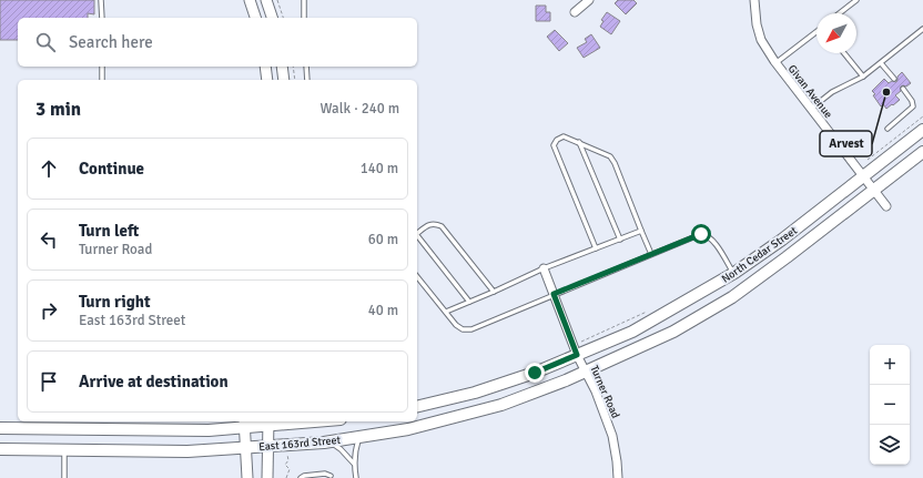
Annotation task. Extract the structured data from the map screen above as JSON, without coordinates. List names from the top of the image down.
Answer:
{
  "streets": {
    "main road": ["North Cedar Street", "East 163rd Street"],
    "street": ["Givan Avenue", "Turner Road"]
  },
  "crossings": [
    ["Givan Avenue", "North Cedar Street"],
    ["North Cedar Street", "Turner Road"],
    ["North Cedar Street", "East 163rd Street"],
    ["Turner Road", "East 163rd Street"]
  ],
  "places": ["Arvest"],
  "north": "bottom left",
  "page": {
    "search": "Search here",
    "heading": ["3 min", "Walk · 240 m"],
    "list": [
      ["Continue", "140 m"],
      ["Turn left", "Turner Road", "60 m"],
      ["Turn right", "East 163rd Street", "40 m"],
      "Arrive at destination"
    ],
    "map_buttons": ["+", "−"]
  }
}
